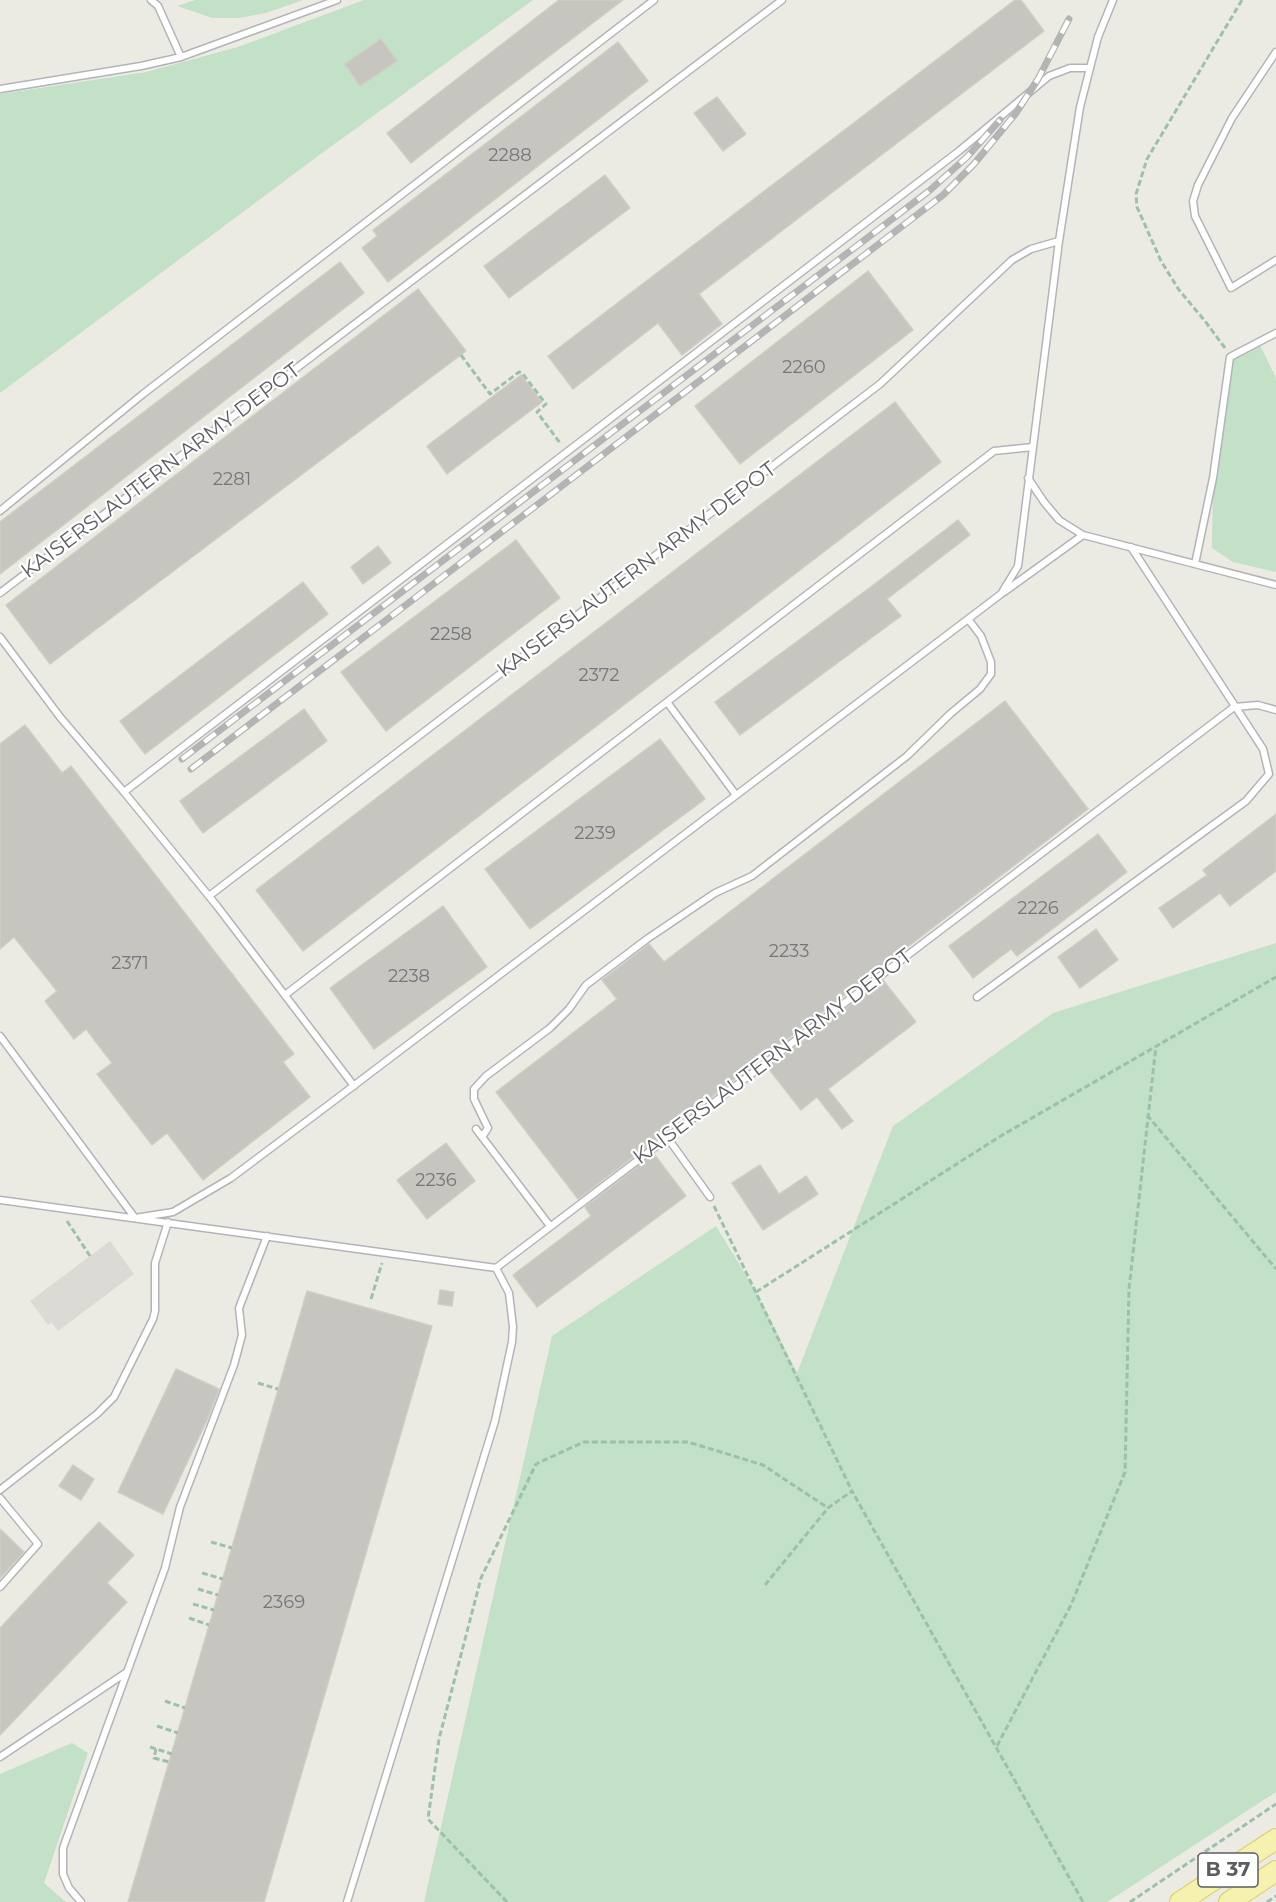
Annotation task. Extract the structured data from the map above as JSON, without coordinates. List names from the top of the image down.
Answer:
{
  "streets": {
    "main road": ["B 37"],
    "lane": ["KAISERSLAUTERN ARMY DEPOT"]
  },
  "house_numbers": [
    "2288",
    "2260",
    "2281",
    "2258",
    "2372",
    "2239",
    "2226",
    "2233",
    "2371",
    "2238",
    "2236",
    "2369"
  ]
}
